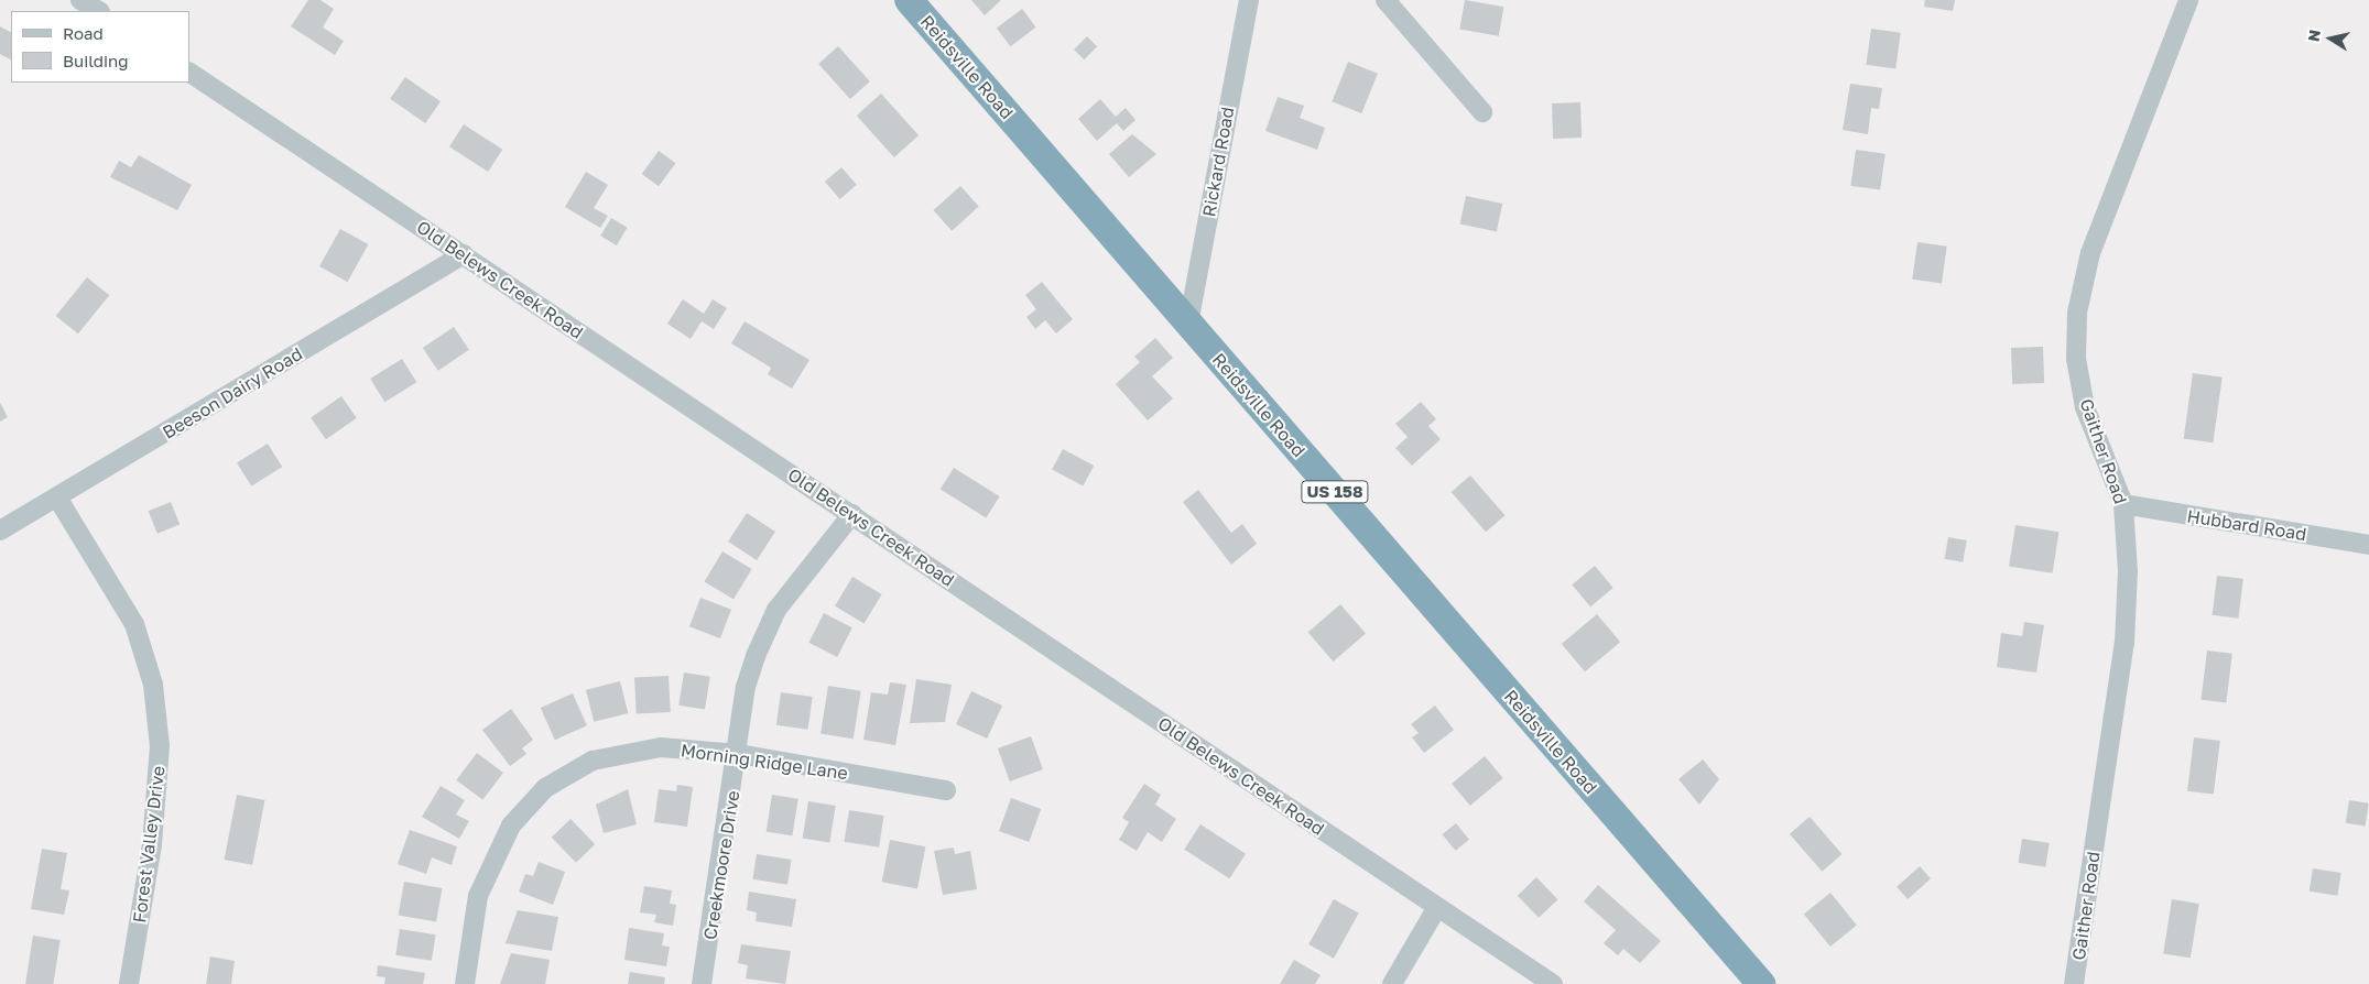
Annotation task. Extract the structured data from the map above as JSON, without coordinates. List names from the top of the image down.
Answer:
{
  "streets": {
    "highway": ["Reidsville Road", "US 158"],
    "street": [
      "Rickard Road",
      "Old Belews Creek Road",
      "Beeson Dairy Road",
      "Gaither Road",
      "Hubbard Road",
      "Morning Ridge Lane",
      "Forest Valley Drive",
      "Creekmoore Drive"
    ]
  },
  "crossings": [
    ["Reidsville Road", "Rickard Road"],
    ["Old Belews Creek Road", "Beeson Dairy Road"],
    ["Old Belews Creek Road", "Creekmoore Drive"],
    ["Beeson Dairy Road", "Forest Valley Drive"],
    ["Gaither Road", "Hubbard Road"],
    ["Morning Ridge Lane", "Creekmoore Drive"]
  ],
  "legend": ["Road", "Building"],
  "north": "left"
}
